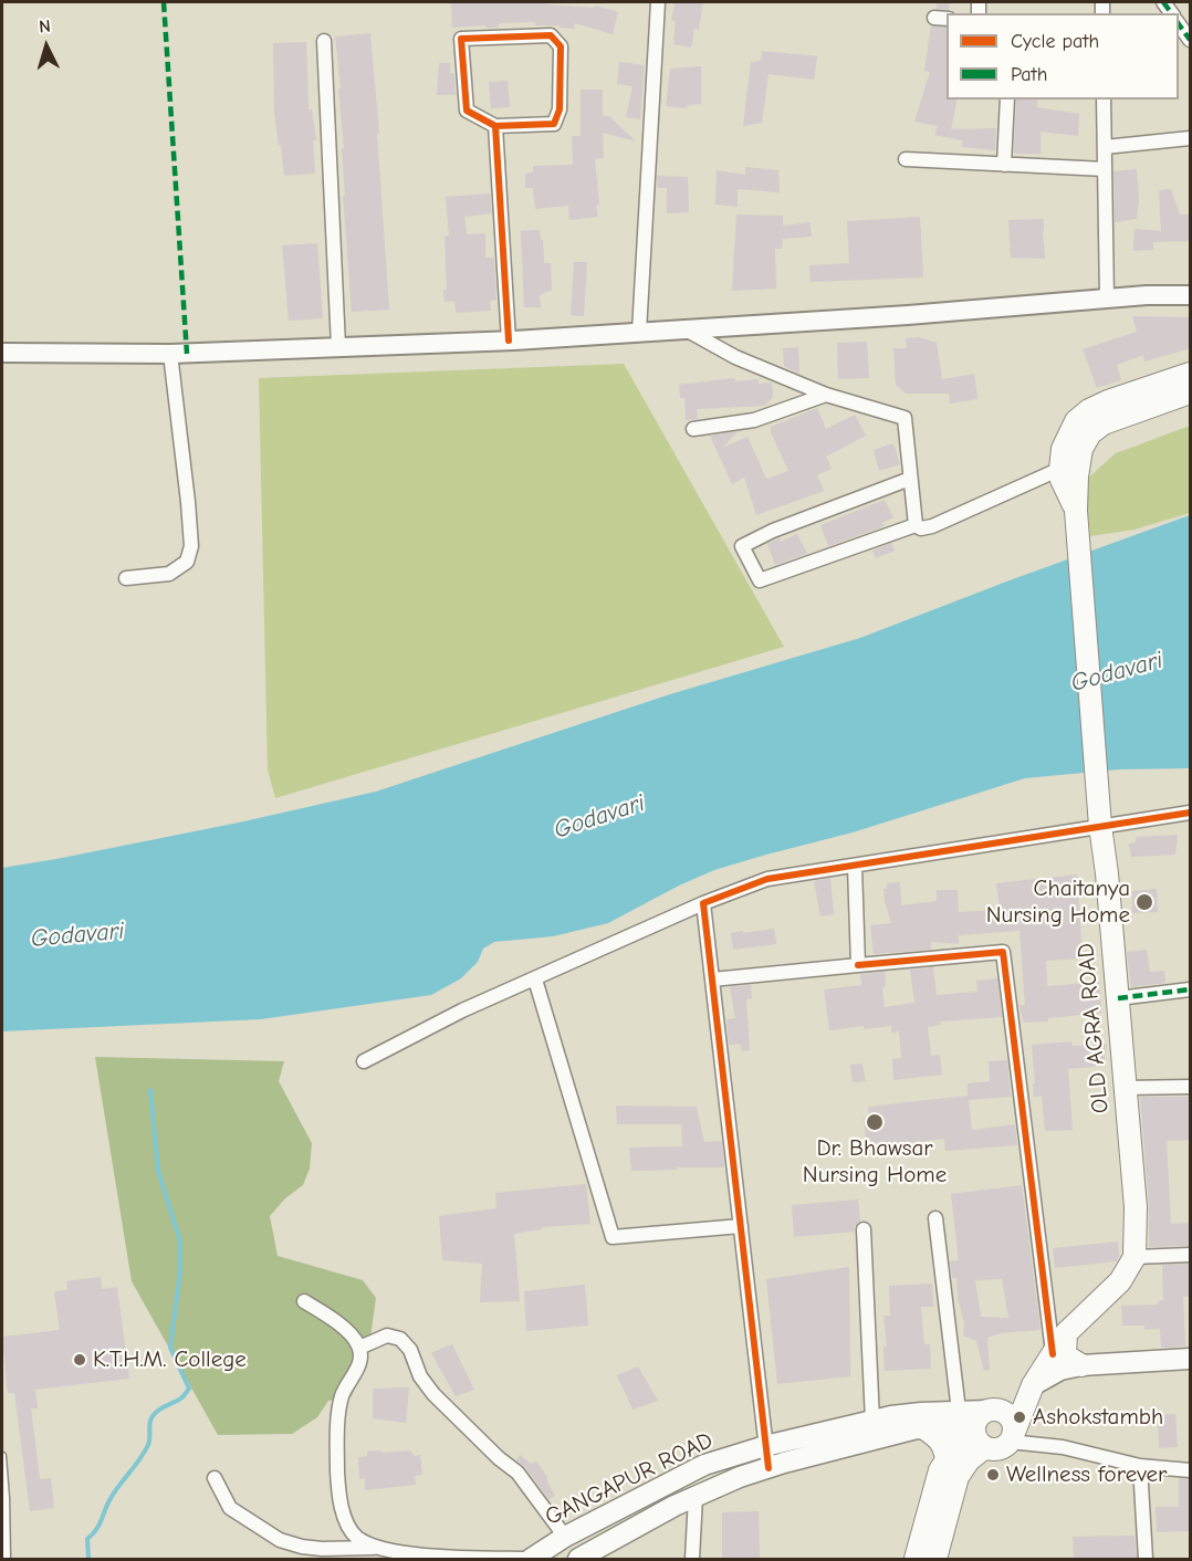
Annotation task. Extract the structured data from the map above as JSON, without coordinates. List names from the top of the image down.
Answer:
{
  "streets": {
    "highway": ["OLD AGRA ROAD"],
    "main road": ["GANGAPUR ROAD"]
  },
  "water": ["Godavari"],
  "places": [
    "Chaitanya Nursing Home",
    "Dr. Bhawsar Nursing Home",
    "K.T.H.M. College",
    "Ashokstambh",
    "Wellness forever"
  ],
  "legend": ["Cycle path", "Path"],
  "north": "top"
}
